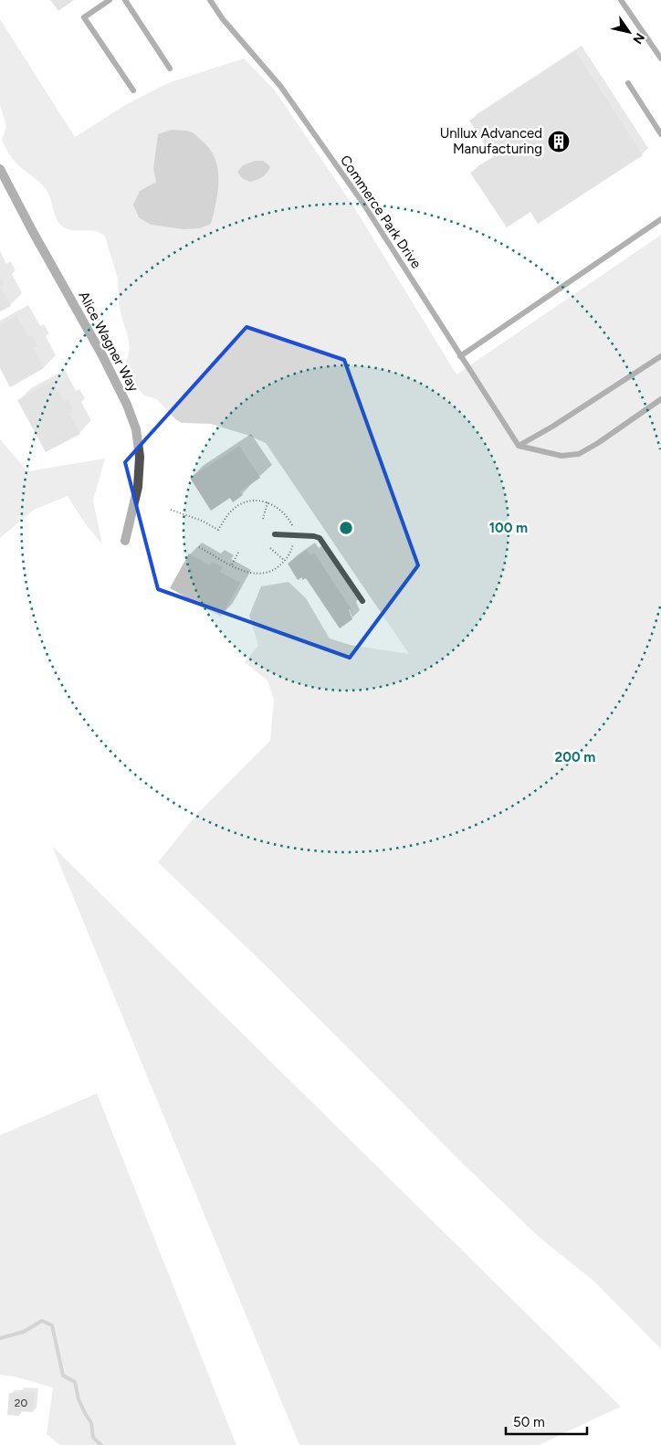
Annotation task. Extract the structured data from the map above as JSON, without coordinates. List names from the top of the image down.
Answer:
{
  "streets": {
    "street": ["Alice Wagner Way"],
    "lane": ["Commerce Park Drive"]
  },
  "places": {
    "building": ["Unllux Advanced Manufacturing"]
  },
  "house_numbers": ["20"],
  "scale_bar": "50 m",
  "north": "bottom right",
  "rings": ["100 m", "200 m"]
}
